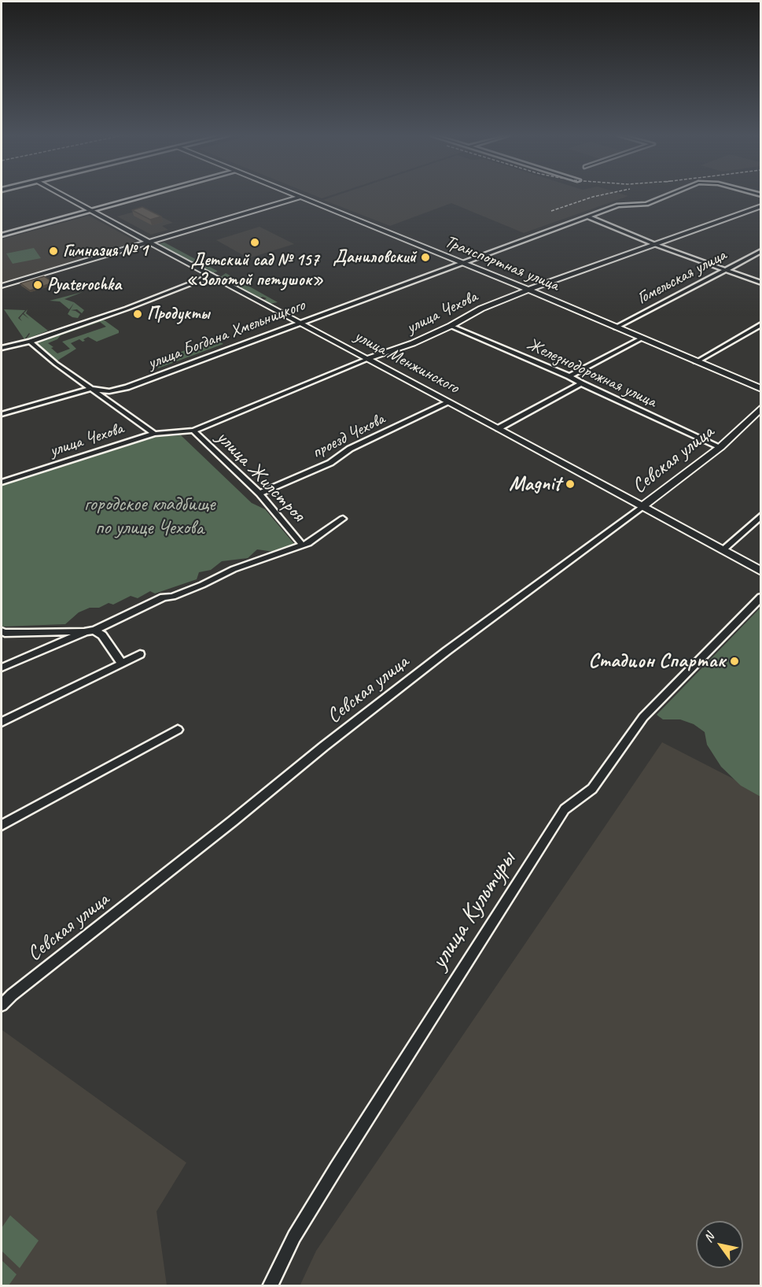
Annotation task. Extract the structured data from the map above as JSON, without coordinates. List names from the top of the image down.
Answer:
{
  "streets": {
    "street": [
      "Транспортная улица",
      "Гомельская улица",
      "улица Чехова",
      "улица Богдана Хмельницкого",
      "улица Менжинского",
      "Железнодорожная улица",
      "проезд Чехова",
      "Севская улица",
      "улица Жилстроя",
      "улица Культуры"
    ]
  },
  "crossings": [
    ["Транспортная улица", "Гомельская улица"],
    ["Транспортная улица", "улица Чехова"],
    ["Транспортная улица", "улица Богдана Хмельницкого"],
    ["Гомельская улица", "Железнодорожная улица"],
    ["улица Чехова", "улица Менжинского"],
    ["улица Чехова", "Железнодорожная улица"],
    ["улица Чехова", "улица Жилстроя"],
    ["улица Богдана Хмельницкого", "улица Менжинского"],
    ["улица Менжинского", "проезд Чехова"],
    ["улица Менжинского", "Севская улица"],
    ["Железнодорожная улица", "Севская улица"],
    ["проезд Чехова", "улица Жилстроя"]
  ],
  "parks": ["городское кладбище по улице Чехова"],
  "places": [
    "Детский сад № 157 «Золотой петушок»",
    "Гимназия № 1",
    "Даниловский",
    "Pyaterochka",
    "Продукты",
    "Magnit",
    "Стадион Спартак"
  ],
  "north": "top left"
}
